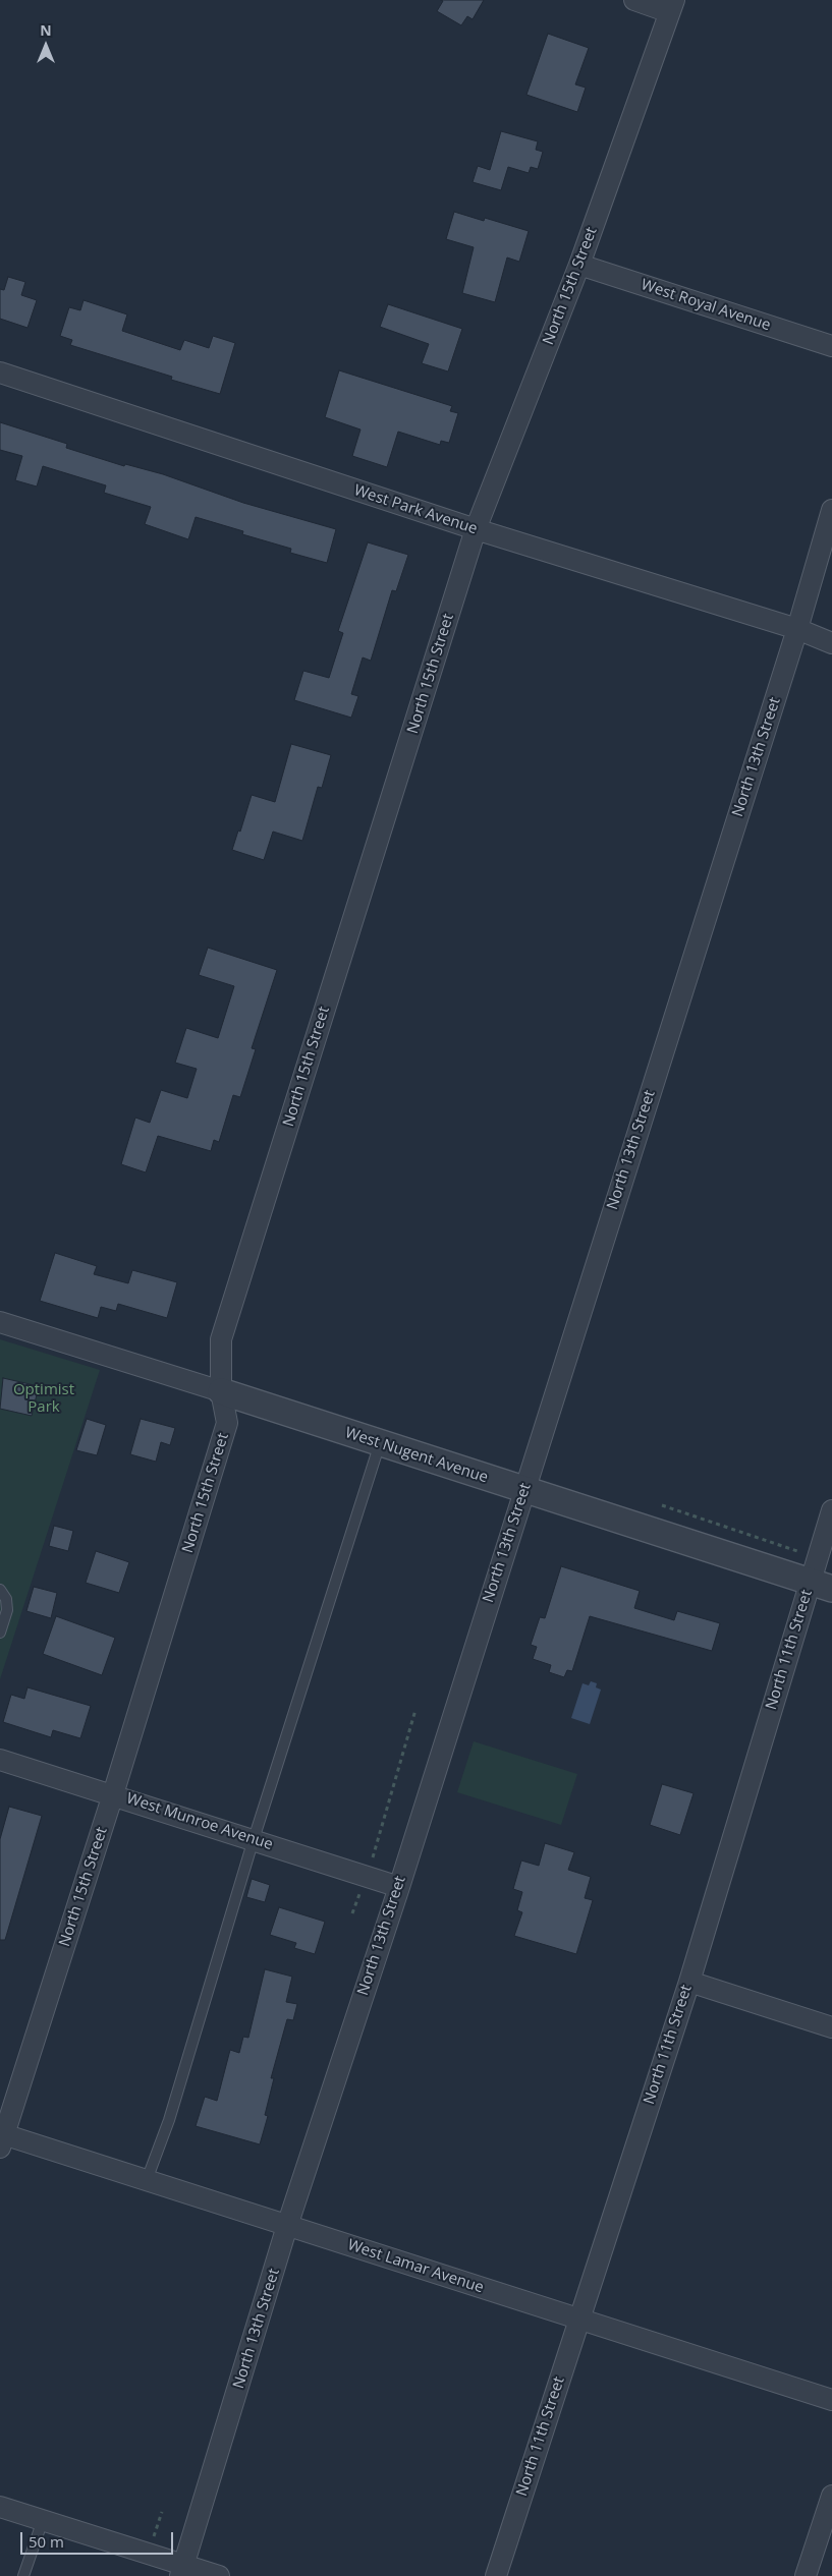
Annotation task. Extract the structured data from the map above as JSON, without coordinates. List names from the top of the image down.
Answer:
{
  "streets": {
    "street": [
      "North 15th Street",
      "West Royal Avenue",
      "West Park Avenue",
      "North 13th Street",
      "West Nugent Avenue",
      "North 11th Street",
      "West Munroe Avenue",
      "West Lamar Avenue"
    ]
  },
  "crossings": [
    ["North 15th Street", "West Royal Avenue"],
    ["North 15th Street", "West Park Avenue"],
    ["North 15th Street", "West Nugent Avenue"],
    ["North 15th Street", "West Munroe Avenue"],
    ["North 15th Street", "West Lamar Avenue"],
    ["West Park Avenue", "North 13th Street"],
    ["North 13th Street", "West Nugent Avenue"],
    ["North 13th Street", "West Munroe Avenue"],
    ["North 13th Street", "West Lamar Avenue"],
    ["West Nugent Avenue", "North 11th Street"],
    ["North 11th Street", "West Lamar Avenue"]
  ],
  "parks": ["Optimist Park"],
  "scale_bar": "50 m",
  "north": "top"
}
